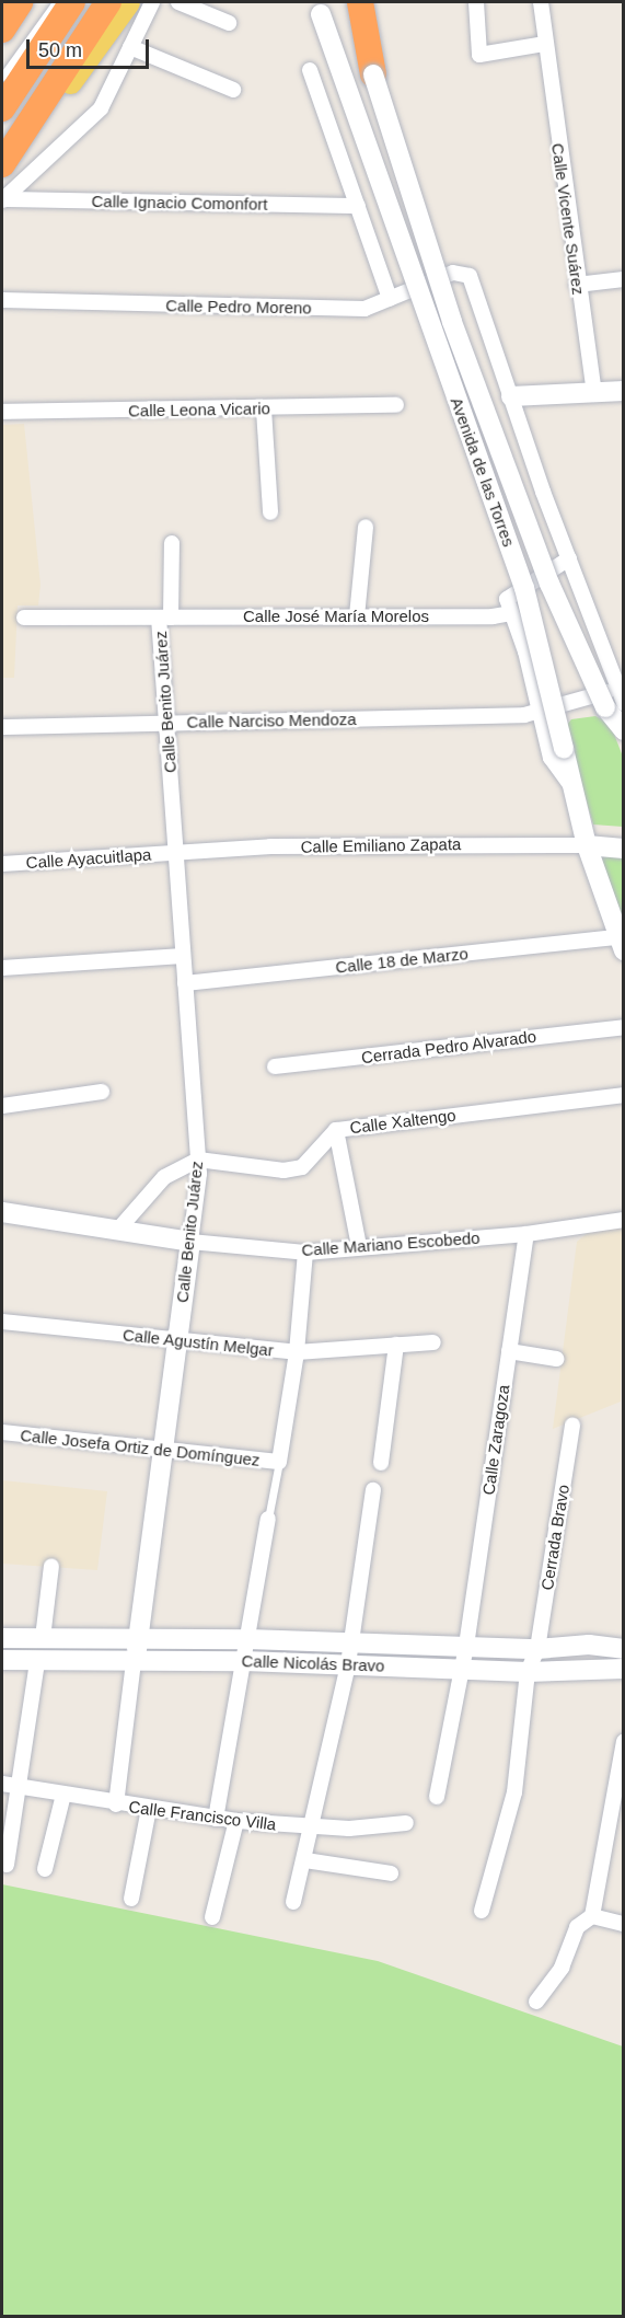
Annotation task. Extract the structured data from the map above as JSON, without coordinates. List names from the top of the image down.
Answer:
{
  "streets": {
    "main road": [
      "Avenida de las Torres",
      "Calle Benito Juárez",
      "Calle Mariano Escobedo",
      "Calle Nicolás Bravo"
    ],
    "street": [
      "Calle Ignacio Comonfort",
      "Calle Vicente Suárez",
      "Calle Pedro Moreno",
      "Calle Leona Vicario",
      "Calle José María Morelos",
      "Calle Narciso Mendoza",
      "Calle Emiliano Zapata",
      "Calle Ayacuitlapa",
      "Calle 18 de Marzo",
      "Cerrada Pedro Alvarado",
      "Calle Xaltengo",
      "Calle Agustín Melgar",
      "Calle Zaragoza",
      "Calle Josefa Ortiz de Domínguez",
      "Cerrada Bravo",
      "Calle Francisco Villa"
    ]
  },
  "crossings": [
    ["Avenida de las Torres", "Calle Narciso Mendoza"],
    ["Avenida de las Torres", "Calle Emiliano Zapata"],
    ["Avenida de las Torres", "Calle 18 de Marzo"],
    ["Calle José María Morelos", "Calle Benito Juárez"],
    ["Calle Benito Juárez", "Calle Narciso Mendoza"],
    ["Calle Benito Juárez", "Calle Emiliano Zapata"],
    ["Calle Benito Juárez", "Calle Ayacuitlapa"],
    ["Calle Benito Juárez", "Calle 18 de Marzo"],
    ["Calle Benito Juárez", "Calle Xaltengo"],
    ["Calle Benito Juárez", "Calle Mariano Escobedo"],
    ["Calle Benito Juárez", "Calle Agustín Melgar"],
    ["Calle Benito Juárez", "Calle Josefa Ortiz de Domínguez"],
    ["Calle Benito Juárez", "Calle Nicolás Bravo"],
    ["Calle Benito Juárez", "Calle Francisco Villa"],
    ["Calle Emiliano Zapata", "Calle Ayacuitlapa"],
    ["Calle Mariano Escobedo", "Calle Zaragoza"],
    ["Calle Zaragoza", "Calle Nicolás Bravo"],
    ["Cerrada Bravo", "Calle Nicolás Bravo"]
  ],
  "scale_bar": "50 m"
}
